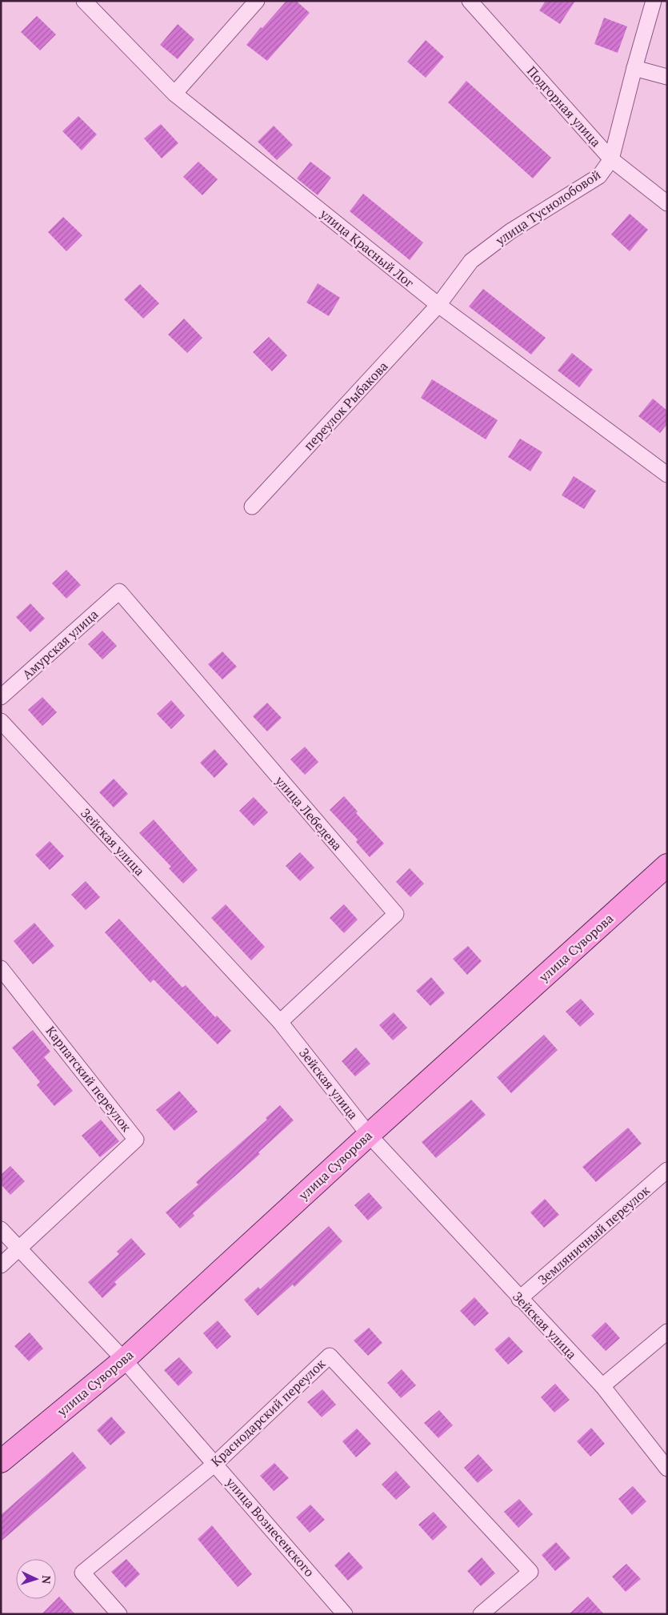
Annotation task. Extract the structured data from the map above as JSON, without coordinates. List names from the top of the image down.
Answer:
{
  "streets": {
    "main road": ["улица Суворова"],
    "street": [
      "Подгорная улица",
      "улица Туснолобовой",
      "улица Красный Лог",
      "переулок Рыбакова",
      "Амурская улица",
      "улица Лебедева",
      "Зейская улица",
      "Карпатский переулок",
      "Земляничный переулок",
      "Краснодарский переулок",
      "улица Вознесенского"
    ]
  },
  "crossings": [
    ["Подгорная улица", "улица Туснолобовой"],
    ["улица Туснолобовой", "улица Красный Лог"],
    ["улица Туснолобовой", "переулок Рыбакова"],
    ["улица Красный Лог", "переулок Рыбакова"],
    ["Амурская улица", "улица Лебедева"],
    ["улица Лебедева", "Зейская улица"],
    ["Зейская улица", "улица Суворова"],
    ["Зейская улица", "Земляничный переулок"],
    ["улица Суворова", "улица Вознесенского"],
    ["Карпатский переулок", "улица Вознесенского"],
    ["Краснодарский переулок", "улица Вознесенского"]
  ],
  "north": "right"
}
